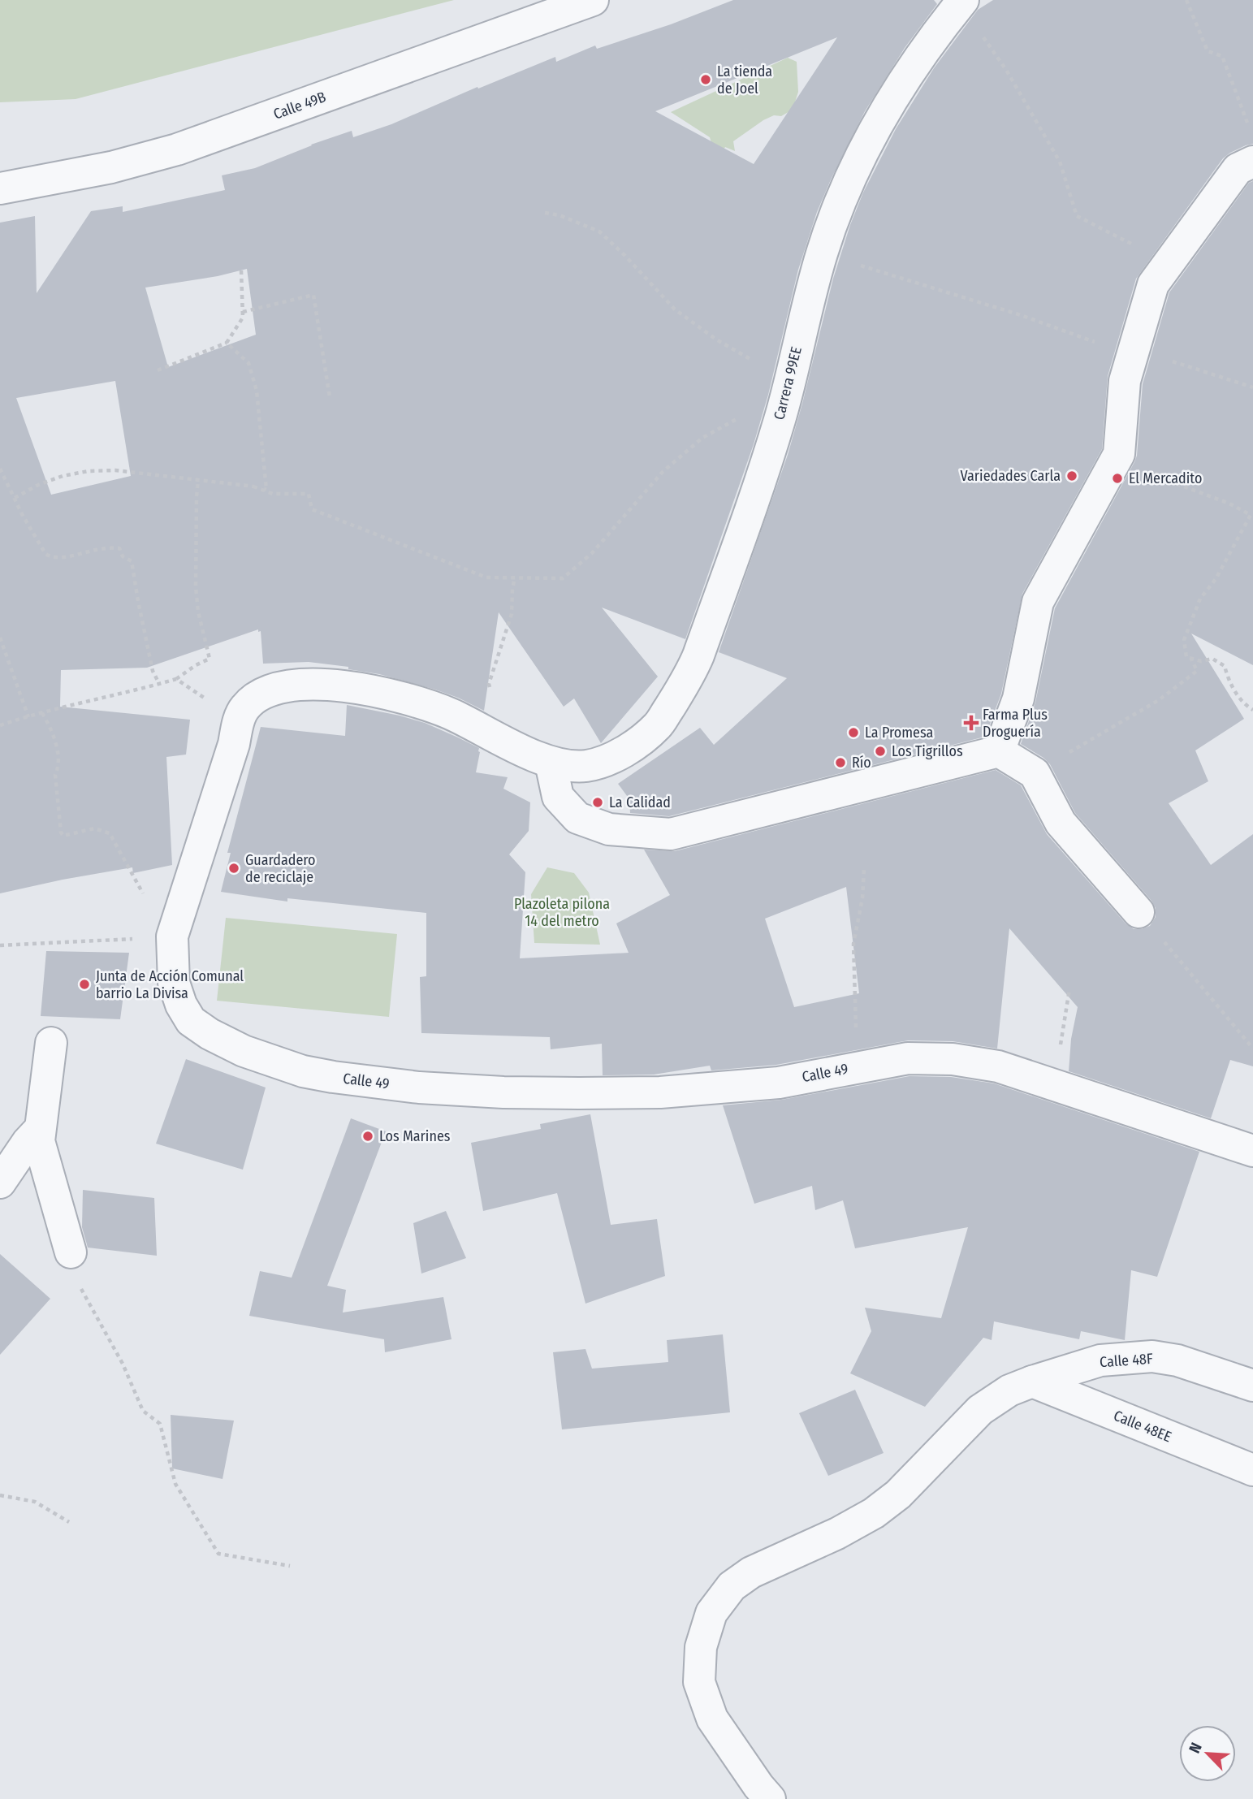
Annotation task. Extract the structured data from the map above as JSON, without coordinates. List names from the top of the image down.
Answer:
{
  "streets": {
    "street": [
      "Calle 49B",
      "Carrera 99EE",
      "Calle 49",
      "Calle 48F",
      "Calle 48EE"
    ]
  },
  "crossings": [
    ["Carrera 99EE", "Calle 49"],
    ["Calle 48F", "Calle 48EE"]
  ],
  "parks": ["Plazoleta pilona 14 del metro"],
  "places": {
    "other": [
      "La tienda de Joel",
      "Variedades Carla",
      "El Mercadito",
      "La Promesa",
      "Los Tigrillos",
      "Río",
      "La Calidad",
      "Guardadero de reciclaje",
      "Junta de Acción Comunal barrio La Divisa",
      "Los Marines"
    ],
    "health": ["Farma Plus Droguería"]
  },
  "north": "top left"
}
